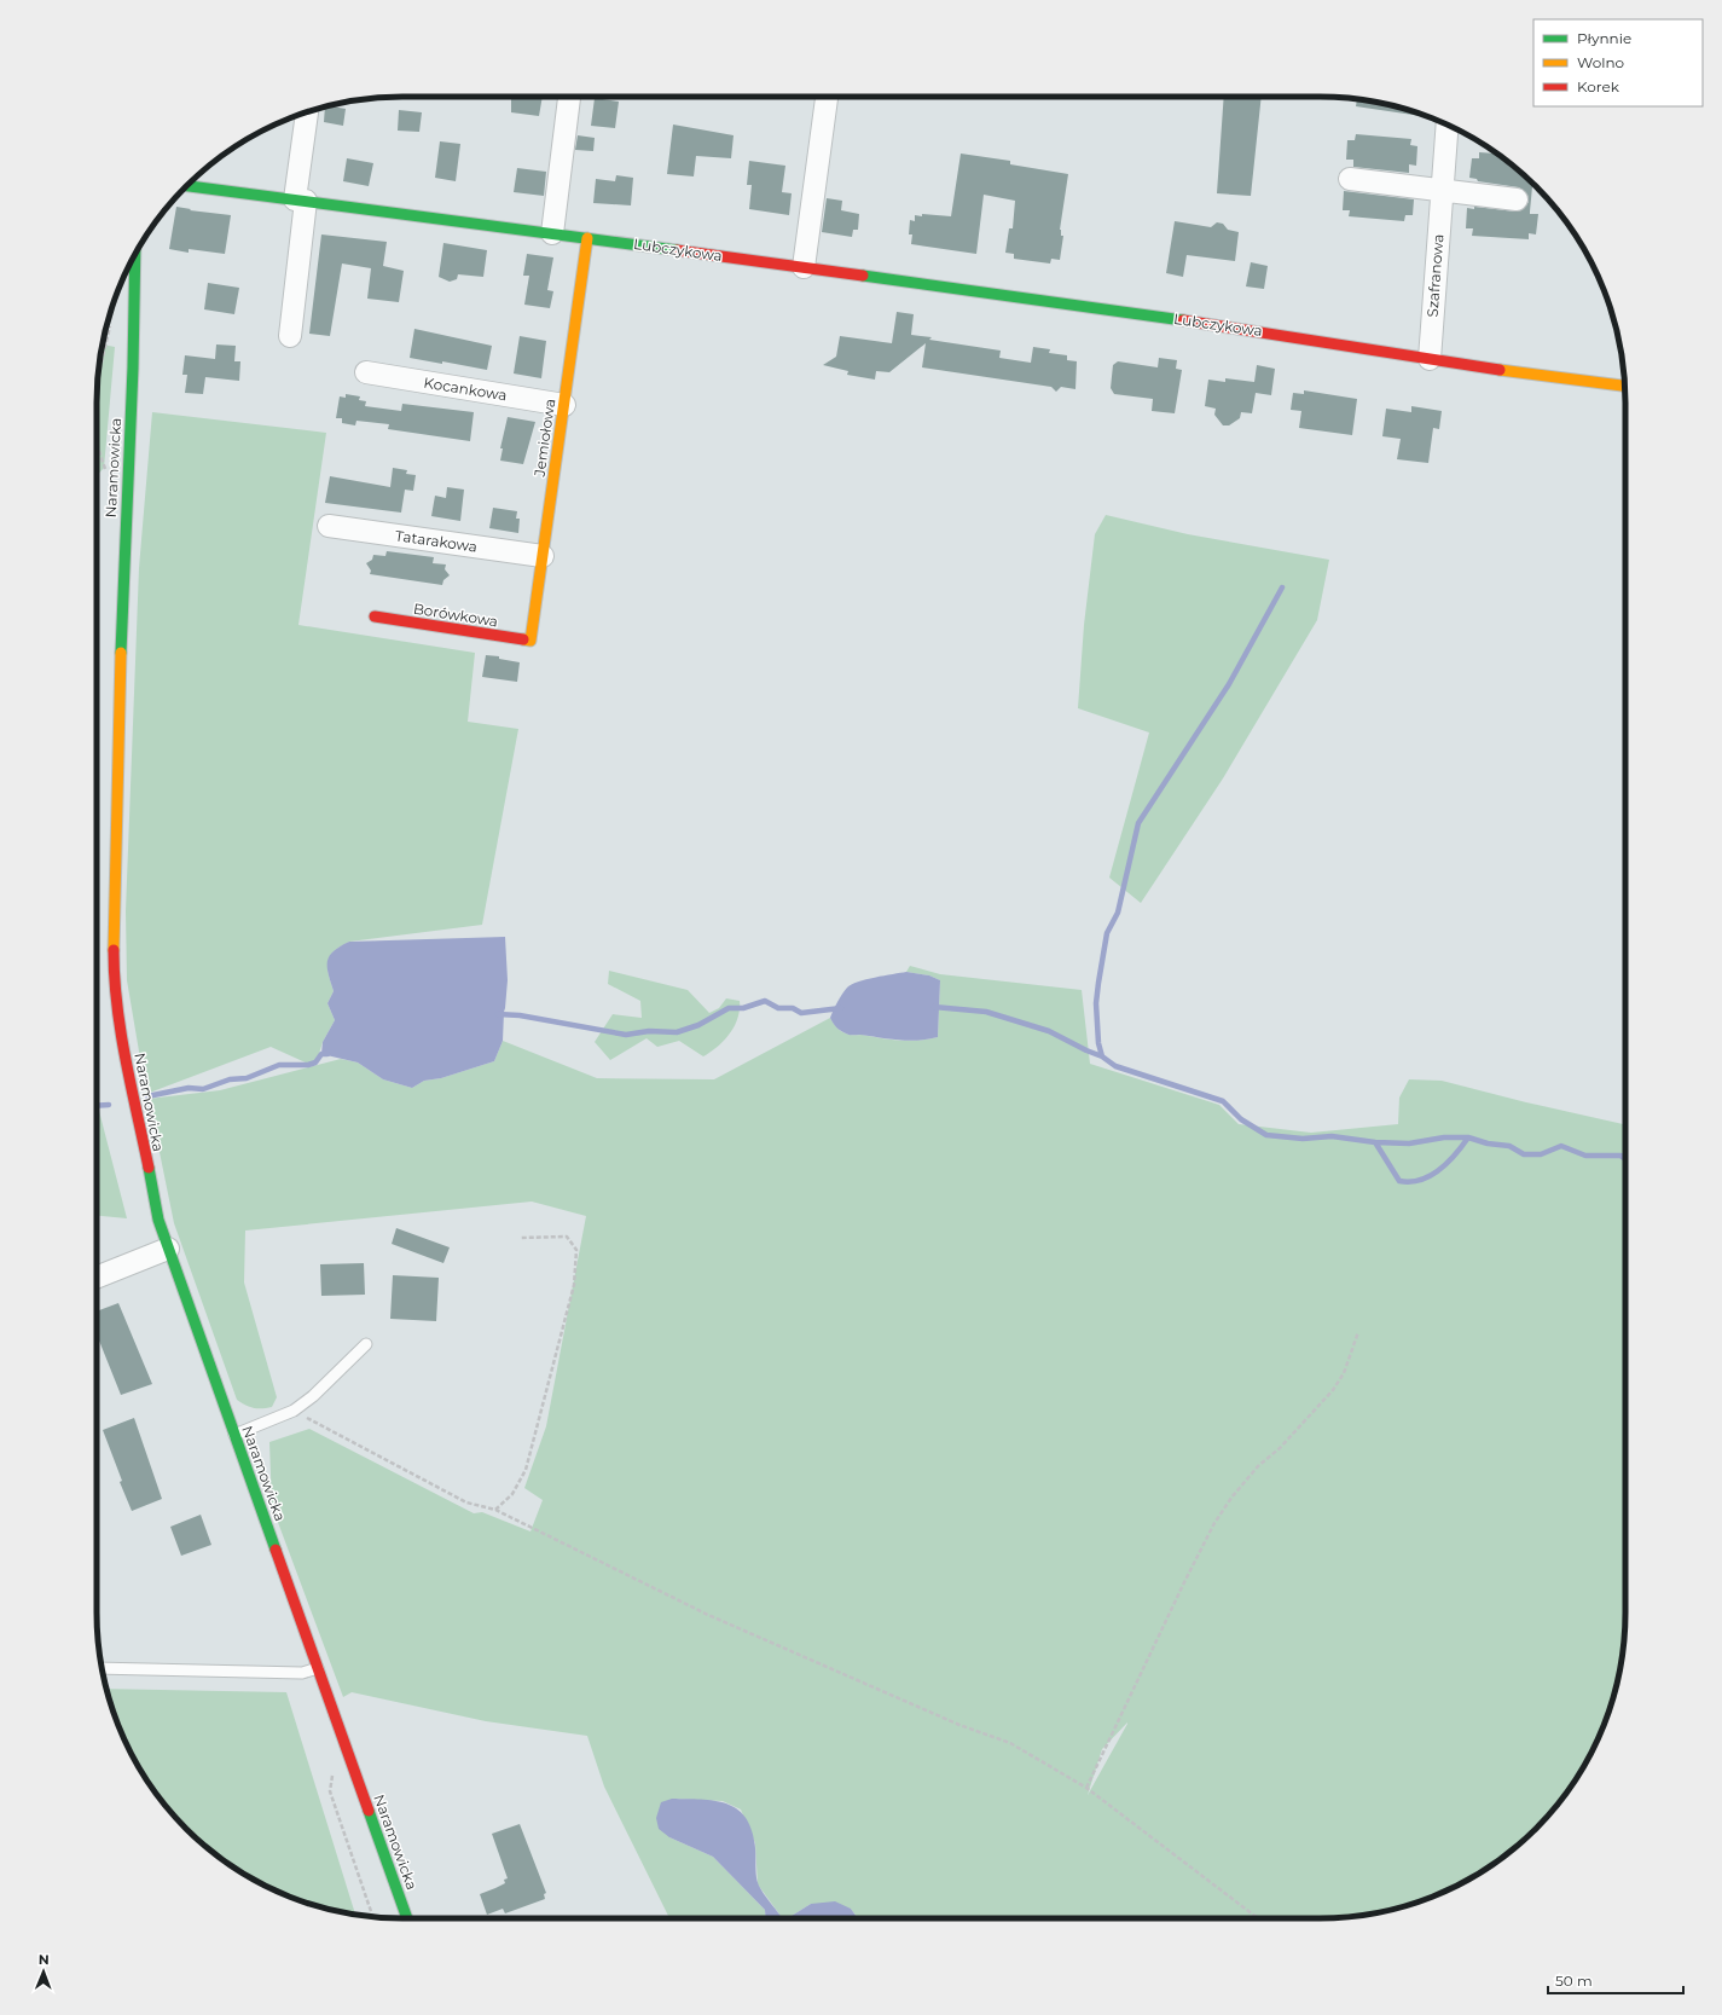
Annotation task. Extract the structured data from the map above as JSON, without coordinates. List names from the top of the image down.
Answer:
{
  "streets": {
    "street": [
      "Lubczykowa",
      "Szafranowa",
      "Kocankowa",
      "Jemiołowa",
      "Naramowicka",
      "Tatarakowa",
      "Borówkowa"
    ]
  },
  "crossings": [
    ["Lubczykowa", "Szafranowa"],
    ["Lubczykowa", "Jemiołowa"],
    ["Kocankowa", "Jemiołowa"],
    ["Jemiołowa", "Tatarakowa"],
    ["Jemiołowa", "Borówkowa"]
  ],
  "legend": ["Płynnie", "Wolno", "Korek"],
  "scale_bar": "50 m",
  "north": "top"
}
